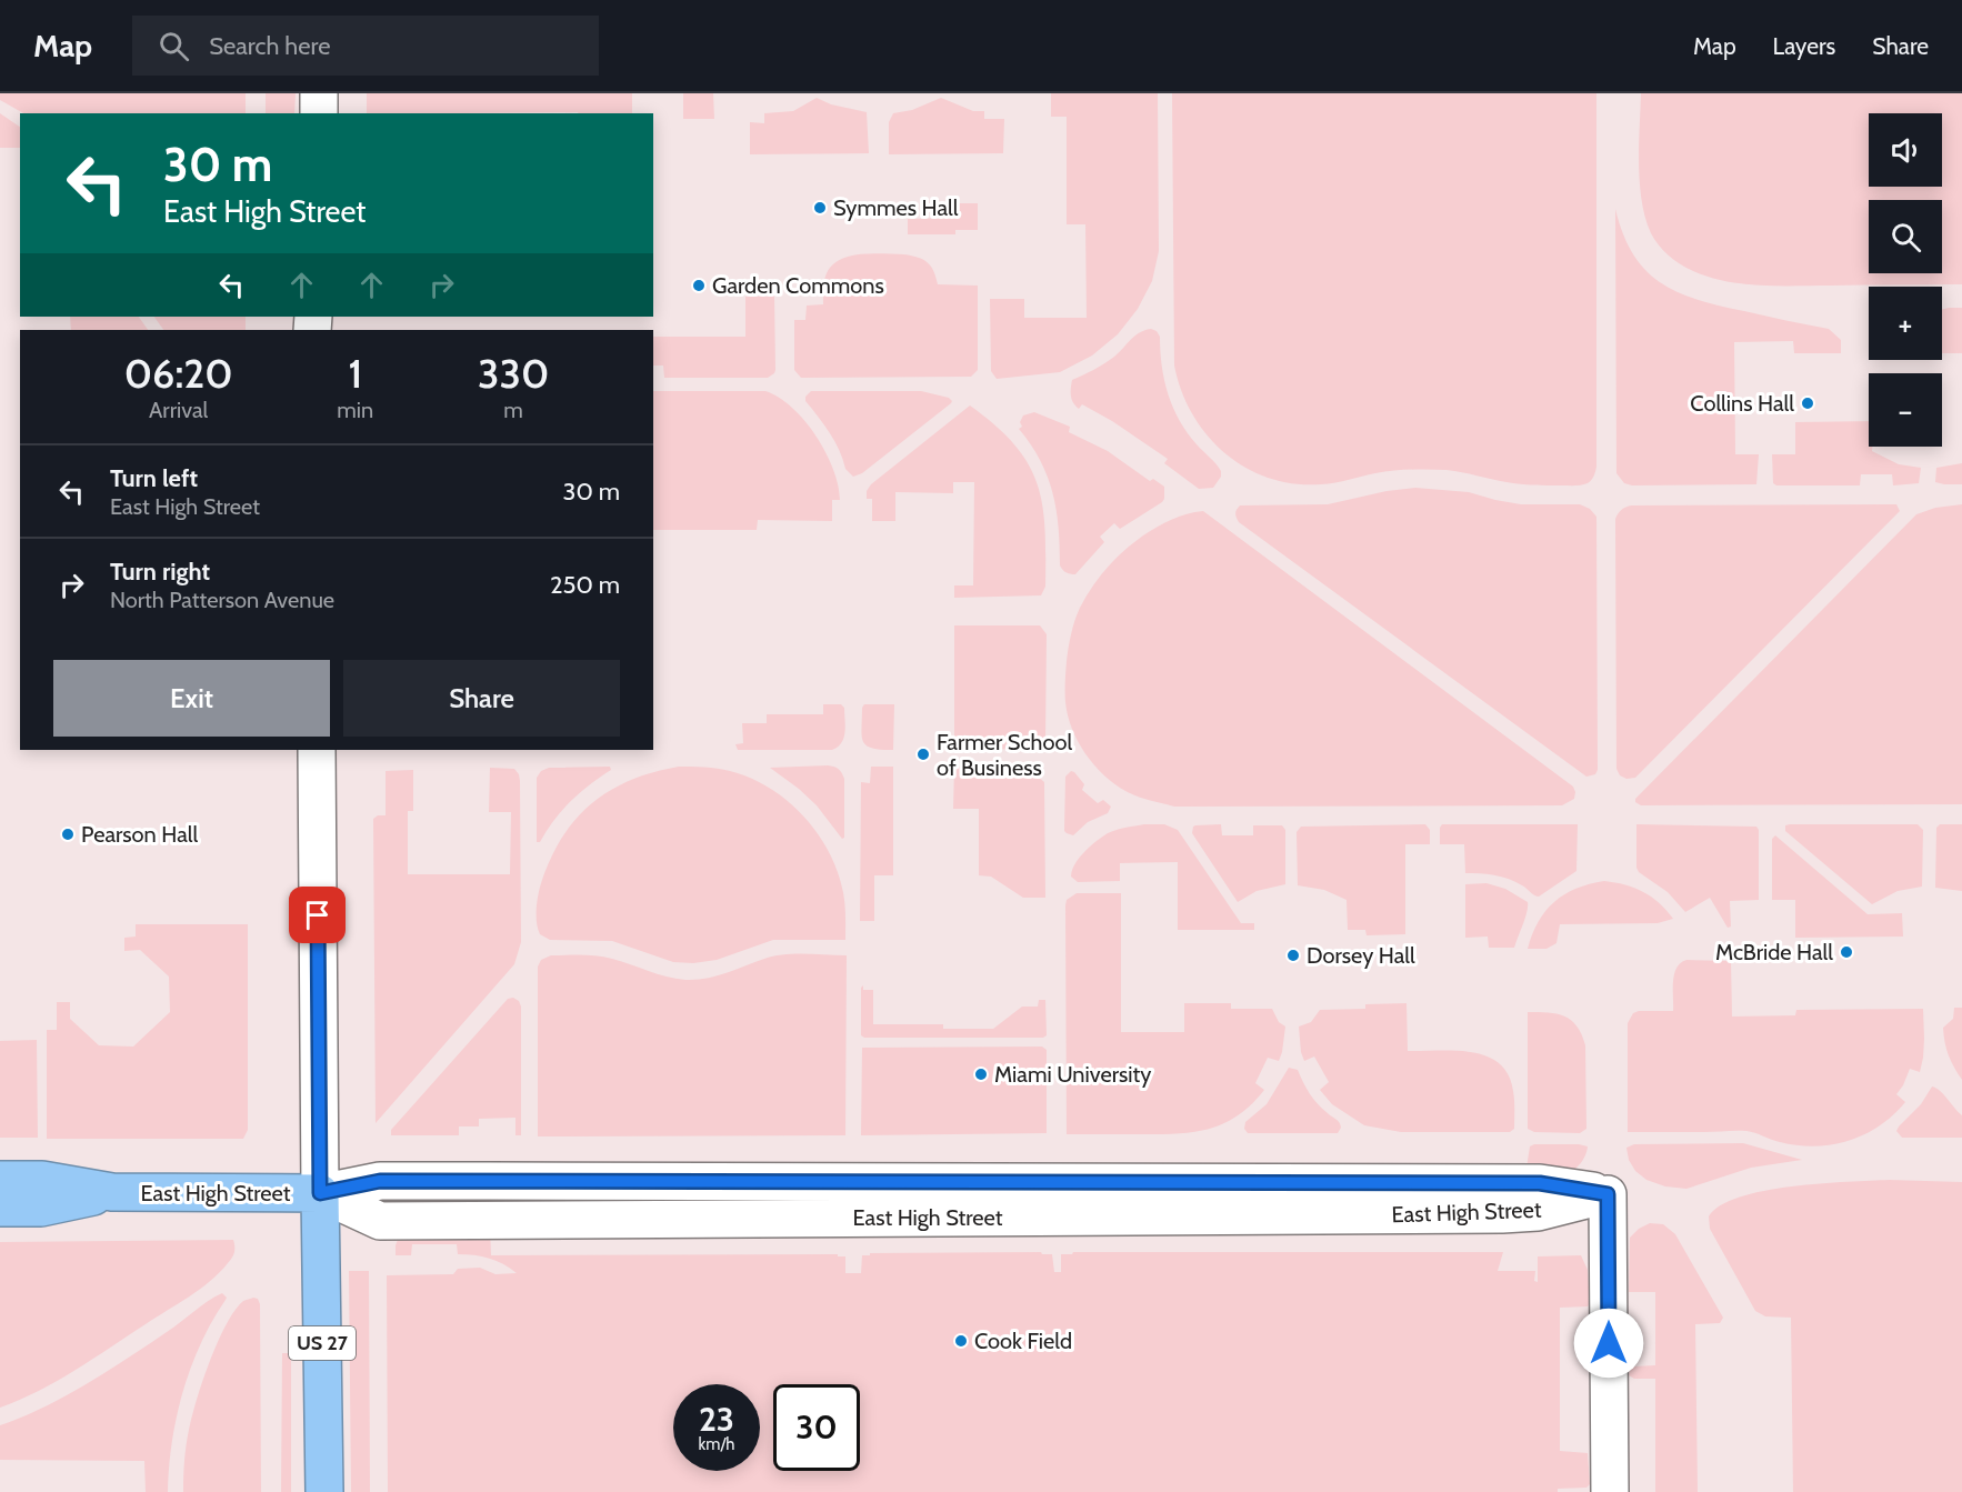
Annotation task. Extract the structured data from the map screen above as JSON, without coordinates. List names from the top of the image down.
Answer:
{
  "streets": {
    "highway": ["East High Street", "US 27"]
  },
  "crossings": [
    ["East High Street", "US 27"]
  ],
  "places": [
    "Symmes Hall",
    "Garden Commons",
    "Collins Hall",
    "Farmer School of Business",
    "Pearson Hall",
    "McBride Hall",
    "Dorsey Hall",
    "Miami University",
    "Cook Field"
  ],
  "page": {
    "header": "Map",
    "search": "Search here",
    "nav": ["Map", "Layers", "Share"],
    "map_buttons": ["+", "−"],
    "turn": ["30 m", "East High Street"],
    "eta": [
      "06:20",
      "Arrival",
      "1",
      "min",
      "330",
      "m"
    ],
    "list": [
      {
        "name": "Turn left",
        "note": "East High Street",
        "value": "30 m"
      },
      {
        "name": "Turn right",
        "note": "North Patterson Avenue",
        "value": "250 m"
      }
    ],
    "buttons": ["Exit", "Share"],
    "speed": "23 km/h",
    "limit": "30"
  }
}
